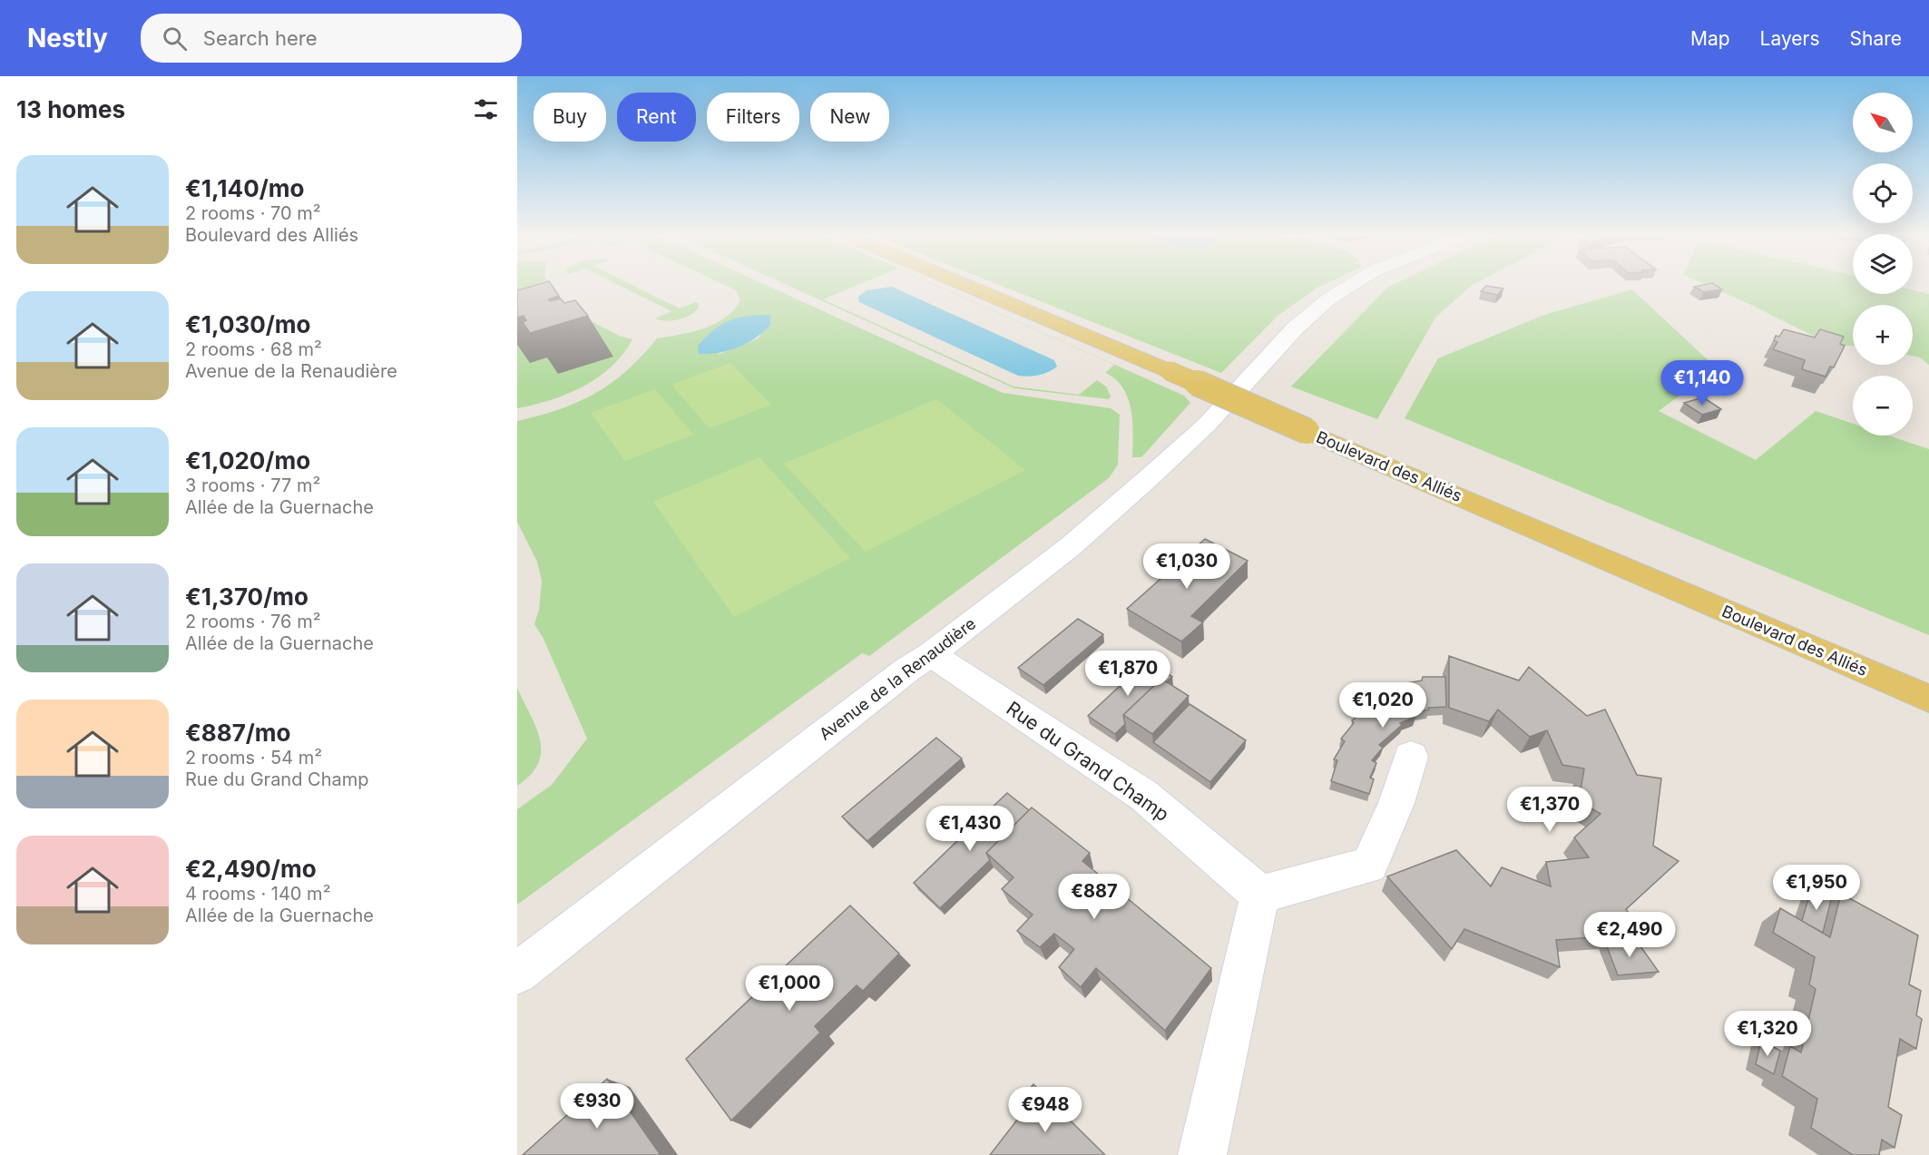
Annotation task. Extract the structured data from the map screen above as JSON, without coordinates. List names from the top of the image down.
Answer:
{
  "streets": {
    "main road": ["Boulevard des Alliés"],
    "street": ["Avenue de la Renaudière", "Rue du Grand Champ"]
  },
  "crossings": [
    ["Avenue de la Renaudière", "Rue du Grand Champ"]
  ],
  "north": "top left",
  "page": {
    "header": "Nestly",
    "search": "Search here",
    "nav": ["Map", "Layers", "Share"],
    "heading": "13 homes",
    "map_buttons": ["+", "−"],
    "chip": [
      "Buy",
      "Rent",
      "Filters",
      "New"
    ],
    "list": [
      {
        "name": "€1,140/mo",
        "note": "2 rooms · 70 m² · Boulevard des Alliés"
      },
      {
        "name": "€1,030/mo",
        "note": "2 rooms · 68 m² · Avenue de la Renaudière"
      },
      {
        "name": "€1,020/mo",
        "note": "3 rooms · 77 m² · Allée de la Guernache"
      },
      {
        "name": "€1,370/mo",
        "note": "2 rooms · 76 m² · Allée de la Guernache"
      },
      {
        "name": "€887/mo",
        "note": "2 rooms · 54 m² · Rue du Grand Champ"
      },
      {
        "name": "€2,490/mo",
        "note": "4 rooms · 140 m² · Allée de la Guernache"
      }
    ],
    "price": [
      "€1,140",
      "€1,030",
      "€1,870",
      "€1,020",
      "€1,370",
      "€1,430",
      "€1,950",
      "€887",
      "€2,490",
      "€1,000",
      "€1,320",
      "€930",
      "€948"
    ]
  }
}
